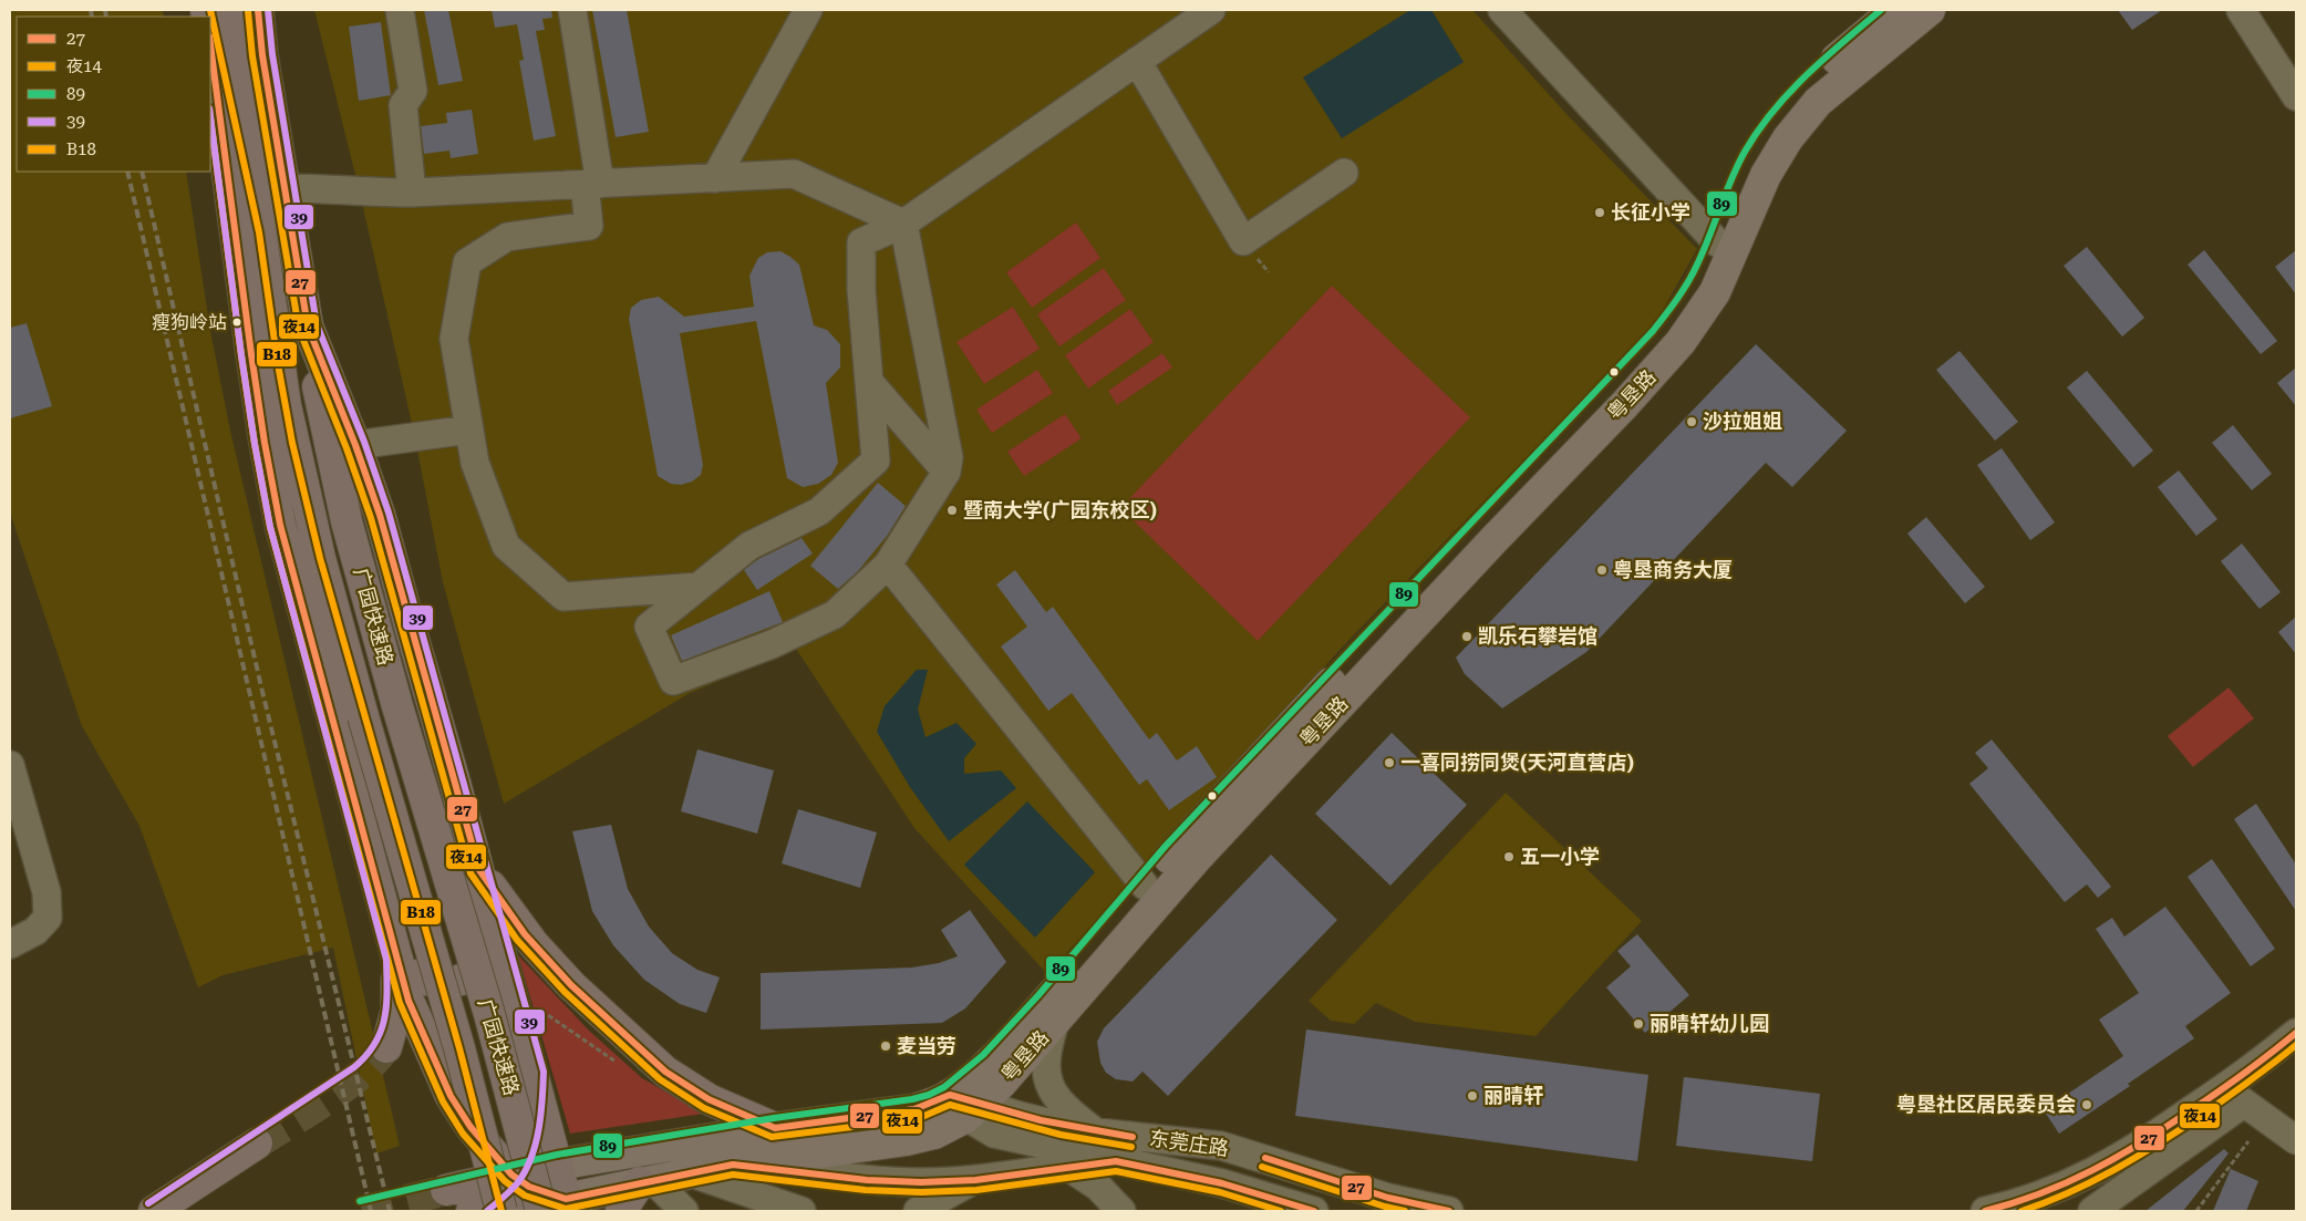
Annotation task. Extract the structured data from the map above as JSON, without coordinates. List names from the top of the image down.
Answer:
{
  "streets": {
    "highway": ["广园快速路"],
    "main road": ["粤垦路"],
    "street": ["东莞庄路"]
  },
  "crossings": [
    ["粤垦路", "广园快速路"],
    ["粤垦路", "东莞庄路"]
  ],
  "places": [
    "长征小学",
    "瘦狗岭站",
    "沙拉姐姐",
    "暨南大学(广园东校区)",
    "粤垦商务大厦",
    "凯乐石攀岩馆",
    "一喜同捞同煲(天河直营店)",
    "五一小学",
    "丽晴轩幼儿园",
    "麦当劳",
    "丽晴轩",
    "粤垦社区居民委员会"
  ],
  "lines": [
    "transit line 27",
    "transit line 89",
    "transit line 39",
    "transit line B18",
    "transit line 夜14"
  ],
  "legend": [
    "27",
    "夜14",
    "89",
    "39",
    "B18"
  ]
}
